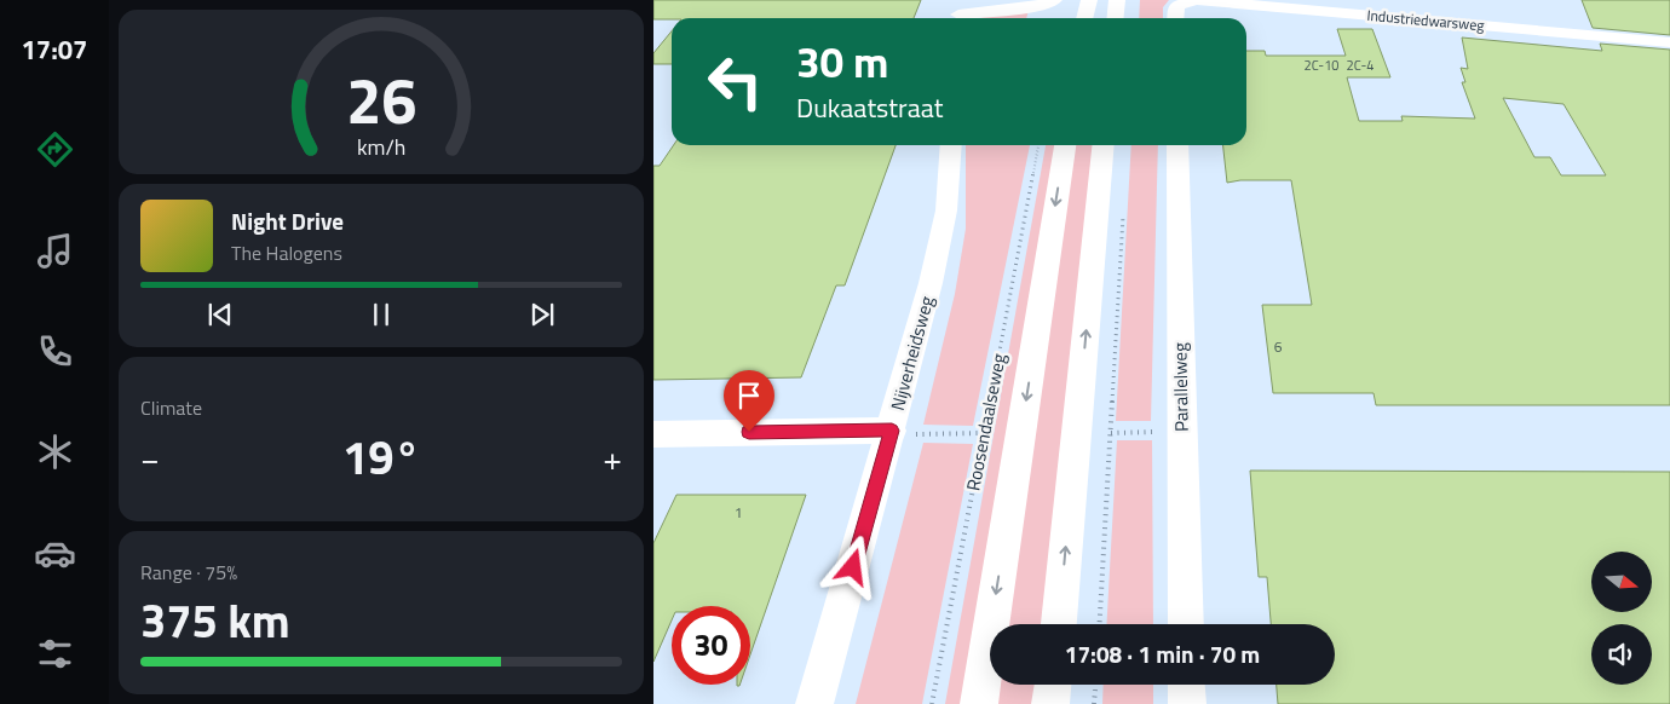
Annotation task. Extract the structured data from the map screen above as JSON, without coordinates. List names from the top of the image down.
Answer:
{
  "streets": {
    "street": [
      "Industriedwarsweg",
      "Nijverheidsweg",
      "Parallelweg",
      "Roosendaalseweg"
    ]
  },
  "house_numbers": [
    "2C-10",
    "2C-4",
    "6",
    "1"
  ],
  "north": "right",
  "page": {
    "tabs": "17:07",
    "turn": ["30 m", "Dukaatstraat"],
    "song": ["Night Drive", "The Halogens"],
    "tile": [
      "Climate",
      ["Range · 75%", "375 km"]
    ],
    "heat": ["−", "19°", "+"],
    "limit": "30",
    "trip": "17:08 · 1 min · 70 m",
    "gauge": ["26", "km/h"]
  }
}
